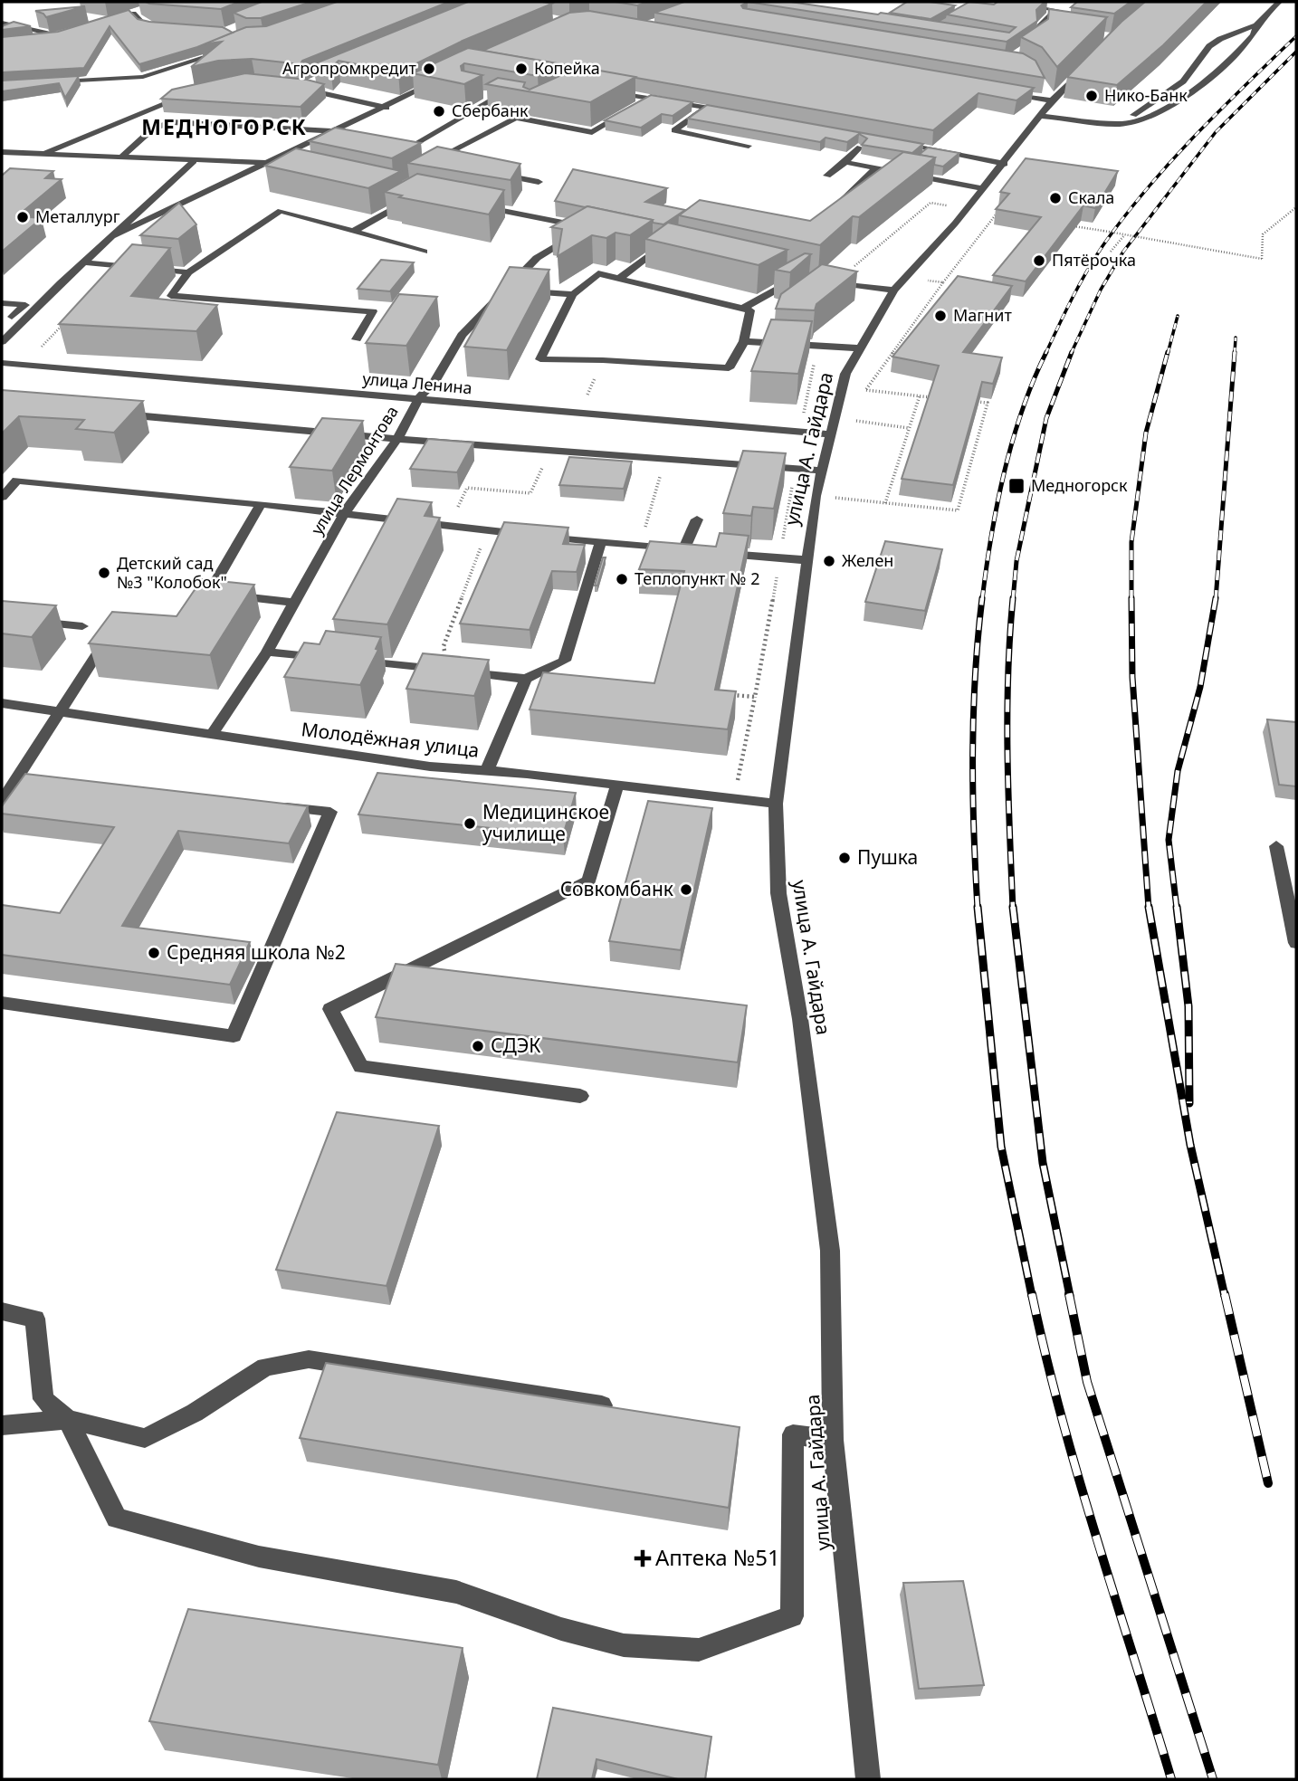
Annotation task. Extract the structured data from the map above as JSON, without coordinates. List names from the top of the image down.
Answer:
{
  "streets": {
    "street": [
      "улица Ленина",
      "улица А. Гайдара",
      "улица Лермонтова",
      "Молодёжная улица"
    ]
  },
  "crossings": [
    ["улица Ленина", "улица А. Гайдара"],
    ["улица Ленина", "улица Лермонтова"],
    ["улица А. Гайдара", "Молодёжная улица"],
    ["улица Лермонтова", "Молодёжная улица"]
  ],
  "districts": ["МЕДНОГОРСК"],
  "places": {
    "other": [
      "Агропромкредит",
      "Копейка",
      "Нико-Банк",
      "Сбербанк",
      "Скала",
      "Металлург",
      "Пятёрочка",
      "Магнит",
      "Желен",
      "Детский сад №3 \"Колобок\"",
      "Теплопункт № 2",
      "Медицинское училище",
      "Пушка",
      "Совкомбанк",
      "Средняя школа №2",
      "СДЭК"
    ],
    "transit": ["Медногорск"],
    "health": ["Аптека №51"]
  }
}
